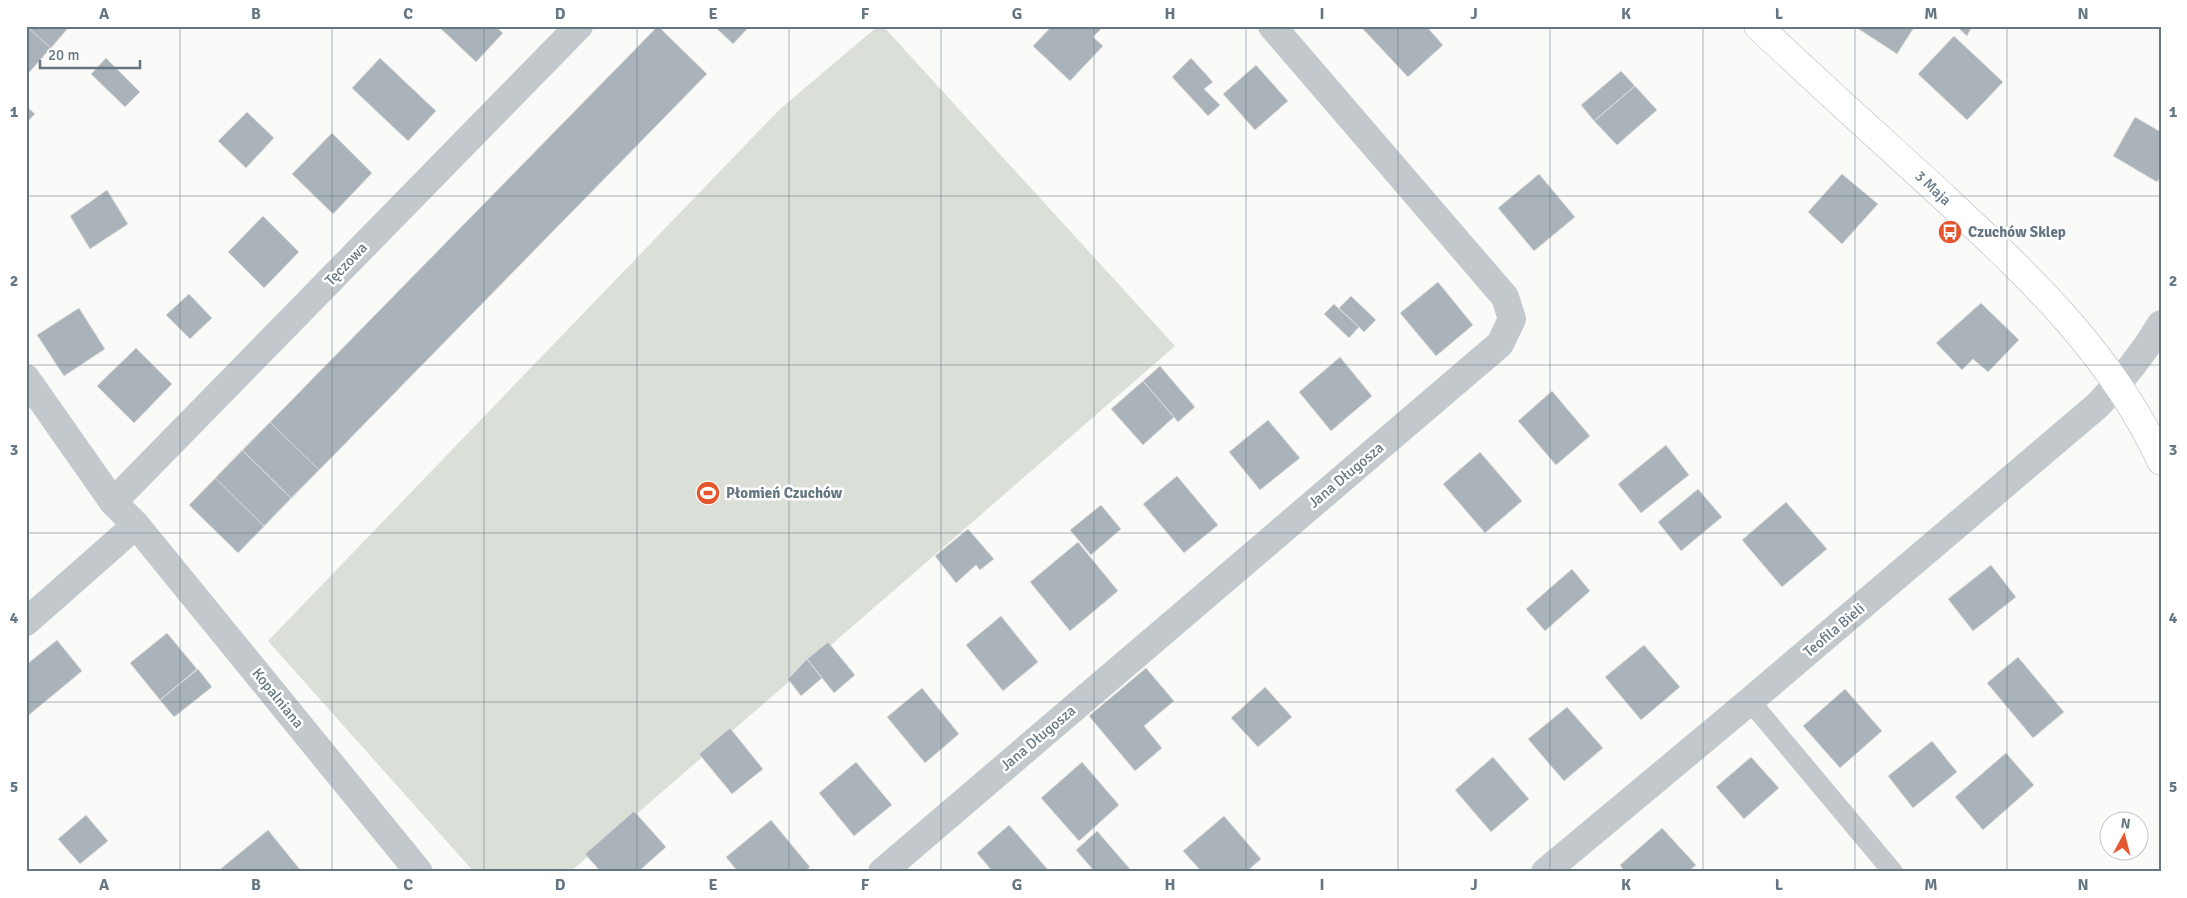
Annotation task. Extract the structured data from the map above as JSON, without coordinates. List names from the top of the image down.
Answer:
{
  "streets": {
    "main road": ["3 Maja"],
    "street": [
      "Tęczowa",
      "Jana Długosza",
      "Teofila Bieli",
      "Kopalniana"
    ]
  },
  "crossings": [
    ["3 Maja", "Teofila Bieli"],
    ["Tęczowa", "Kopalniana"]
  ],
  "places": {
    "bus stop": ["Czuchów Sklep"],
    "sports": ["Płomień Czuchów"]
  },
  "scale_bar": "20 m",
  "north": "top",
  "grid": {
    "columns": [
      "A",
      "B",
      "C",
      "D",
      "E",
      "F",
      "G",
      "H",
      "I",
      "J",
      "K",
      "L",
      "M",
      "N"
    ],
    "rows": [
      "1",
      "2",
      "3",
      "4",
      "5"
    ]
  }
}
